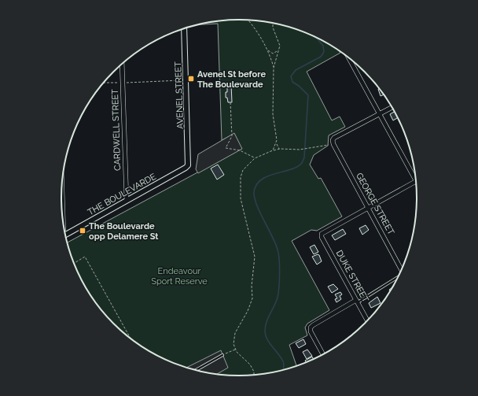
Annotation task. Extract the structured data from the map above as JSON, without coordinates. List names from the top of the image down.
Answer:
{
  "streets": {
    "street": [
      "AVENEL STREET",
      "CARDWELL STREET",
      "THE BOULEVARDE",
      "GEORGE STREET",
      "DUKE STREET"
    ]
  },
  "crossings": [
    ["AVENEL STREET", "THE BOULEVARDE"],
    ["CARDWELL STREET", "THE BOULEVARDE"],
    ["GEORGE STREET", "DUKE STREET"]
  ],
  "parks": ["Endeavour Sport Reserve"],
  "places": {
    "transit": ["Avenel St before The Boulevarde", "The Boulevarde opp Delamere St"]
  }
}
